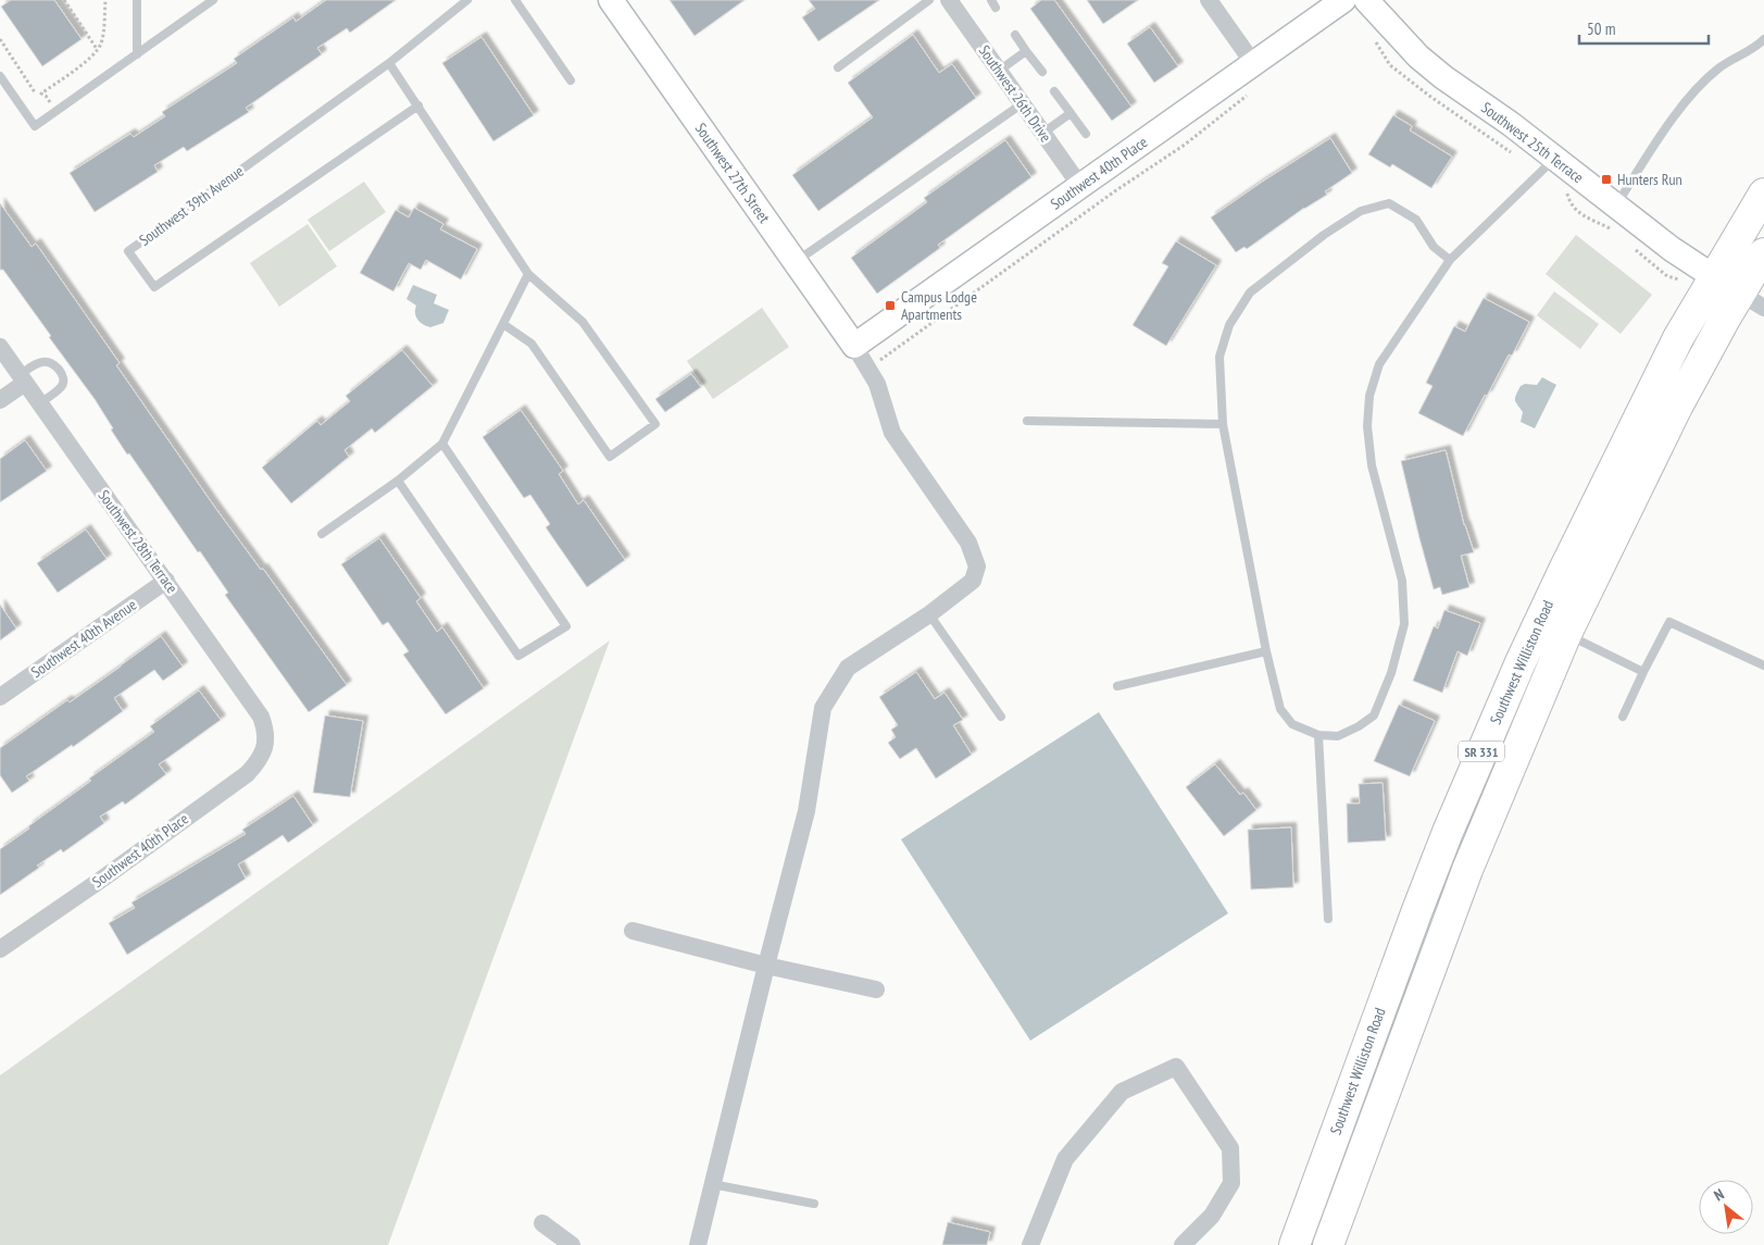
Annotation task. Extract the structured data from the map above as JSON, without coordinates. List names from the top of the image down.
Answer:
{
  "streets": {
    "highway": ["Southwest Williston Road", "SR 331"],
    "street": [
      "Southwest 26th Drive",
      "Southwest 25th Terrace",
      "Southwest 27th Street",
      "Southwest 40th Place",
      "Southwest 28th Terrace",
      "Southwest 40th Avenue"
    ],
    "lane": ["Southwest 39th Avenue"]
  },
  "crossings": [
    ["Southwest 26th Drive", "Southwest 40th Place"],
    ["Southwest 25th Terrace", "Southwest Williston Road"],
    ["Southwest 27th Street", "Southwest 40th Place"],
    ["Southwest 40th Place", "Southwest 28th Terrace"],
    ["Southwest 28th Terrace", "Southwest 40th Avenue"]
  ],
  "places": {
    "transit": ["Hunters Run", "Campus Lodge Apartments"]
  },
  "scale_bar": "50 m",
  "north": "top left"
}
